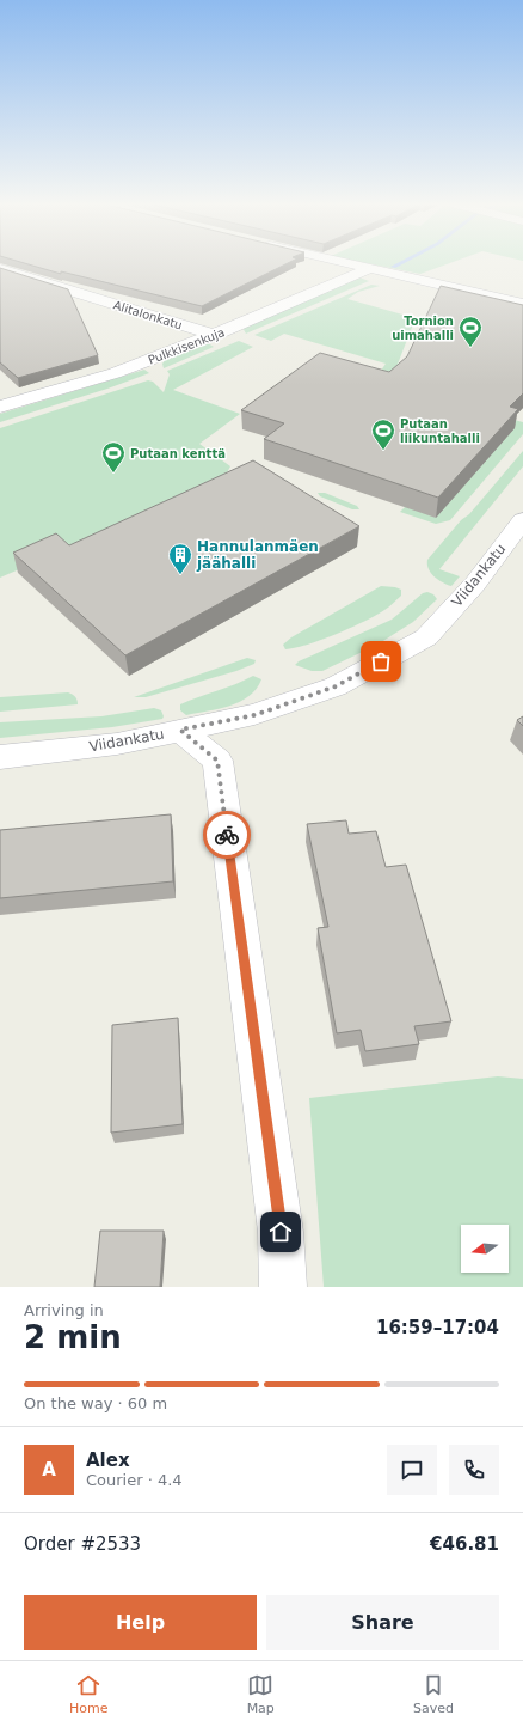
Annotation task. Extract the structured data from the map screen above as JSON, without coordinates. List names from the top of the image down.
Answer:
{
  "streets": {
    "street": ["Alitalonkatu", "Pulkkisenkuja", "Viidankatu"]
  },
  "crossings": [
    ["Alitalonkatu", "Pulkkisenkuja"]
  ],
  "places": {
    "sports": ["Tornion uimahalli", "Putaan liikuntahalli", "Putaan kenttä"],
    "building": ["Hannulanmäen jäähalli"]
  },
  "north": "left",
  "page": {
    "heading": ["2 min", "Arriving in", "16:59–17:04"],
    "panel": [
      "Alex",
      "Courier · 4.4",
      "Order #2533",
      "€46.81"
    ],
    "bar": "On the way · 60 m",
    "round": "A",
    "buttons": ["Help", "Share"],
    "tabs": ["Home", "Map", "Saved"]
  }
}
